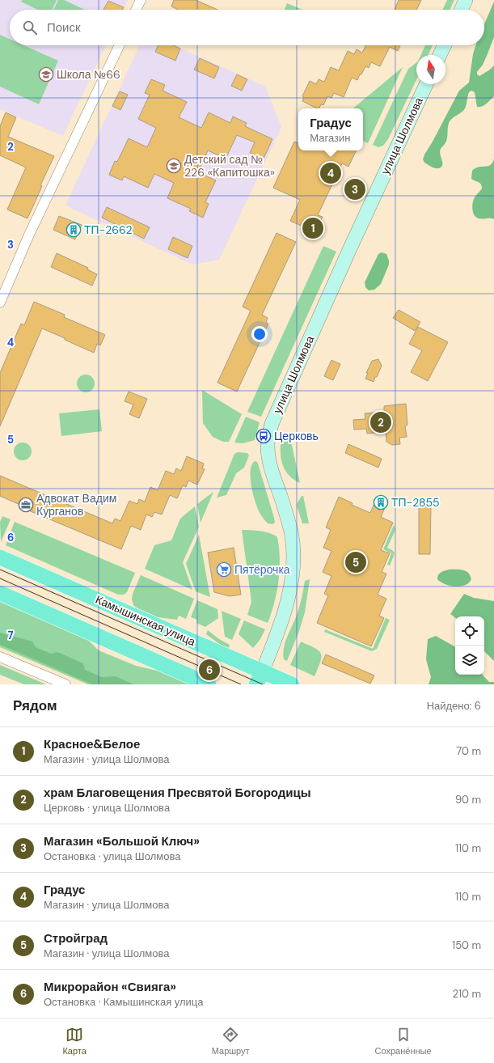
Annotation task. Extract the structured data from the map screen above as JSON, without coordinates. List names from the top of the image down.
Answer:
{
  "streets": {
    "main road": ["Камышинская улица"],
    "street": ["улица Шолмова"]
  },
  "crossings": [
    ["улица Шолмова", "Камышинская улица"]
  ],
  "places": {
    "school or university": ["Школа №66", "Детский сад № 226 «Капитошка»"],
    "building": ["ТП-2662", "ТП-2855"],
    "bus stop": ["Церковь"],
    "office": ["Адвокат Вадим Курганов"],
    "supermarket": ["Пятёрочка"]
  },
  "north": "top",
  "page": {
    "search": "Поиск",
    "popup": ["Градус", "Магазин"],
    "pins": [
      "4",
      "3",
      "1",
      "2",
      "5",
      "6"
    ],
    "heading": ["Рядом", "Найдено: 6"],
    "list": [
      {
        "mark": "1",
        "name": "Красное&Белое",
        "note": "Магазин · улица Шолмова",
        "value": "70 m"
      },
      {
        "mark": "2",
        "name": "храм Благовещения Пресвятой Богородицы",
        "note": "Церковь · улица Шолмова",
        "value": "90 m"
      },
      {
        "mark": "3",
        "name": "Магазин «Большой Ключ»",
        "note": "Остановка · улица Шолмова",
        "value": "110 m"
      },
      {
        "mark": "4",
        "name": "Градус",
        "note": "Магазин · улица Шолмова",
        "value": "110 m"
      },
      {
        "mark": "5",
        "name": "Стройград",
        "note": "Магазин · улица Шолмова",
        "value": "150 m"
      },
      {
        "mark": "6",
        "name": "Микрорайон «Свияга»",
        "note": "Остановка · Камышинская улица",
        "value": "210 m"
      }
    ],
    "nav": ["Карта", "Маршрут", "Сохранённые"]
  },
  "grid": {
    "rows": [
      "2",
      "3",
      "4",
      "5",
      "6",
      "7"
    ]
  }
}
